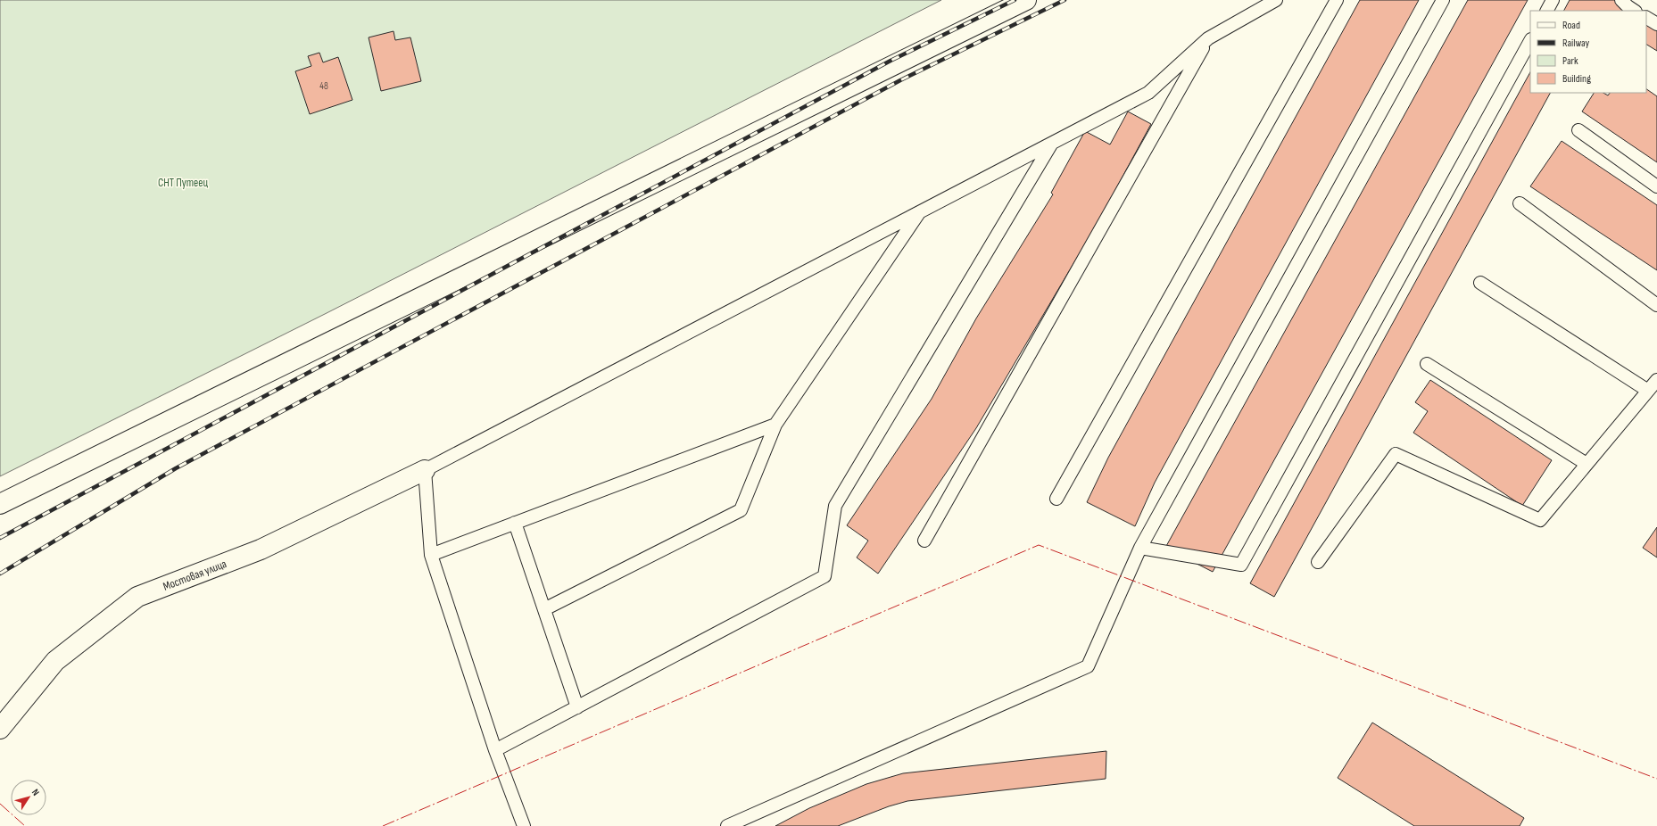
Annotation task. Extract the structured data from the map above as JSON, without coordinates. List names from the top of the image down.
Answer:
{
  "streets": {
    "street": ["Мостовая улица"]
  },
  "parks": ["СНТ Путеец"],
  "house_numbers": ["48"],
  "legend": [
    "Road",
    "Railway",
    "Park",
    "Building"
  ],
  "north": "top right"
}
